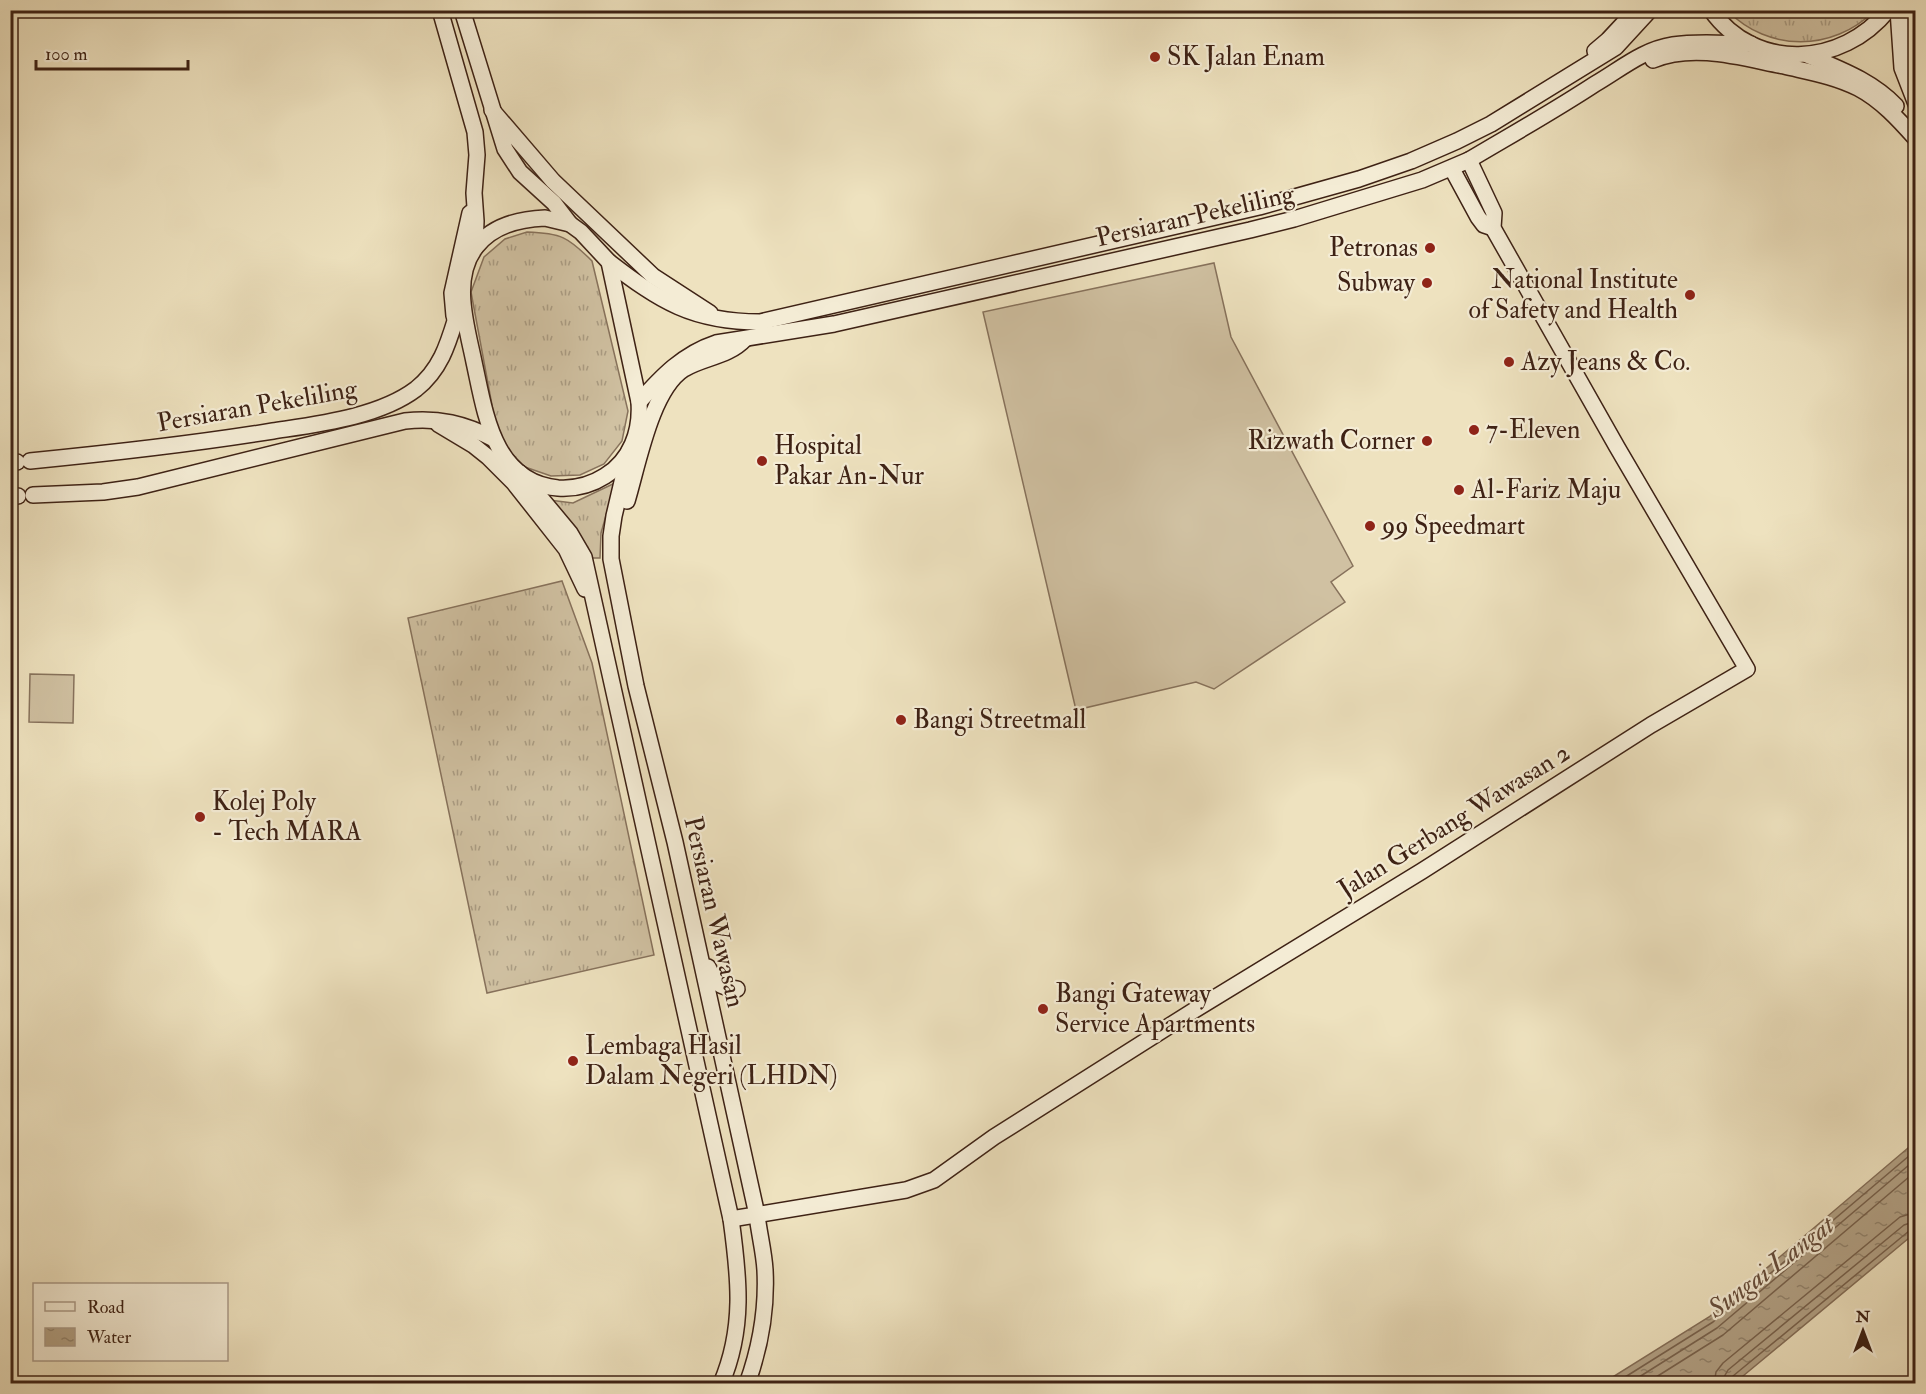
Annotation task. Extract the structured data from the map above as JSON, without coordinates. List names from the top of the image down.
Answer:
{
  "streets": {
    "main road": ["Persiaran Pekeliling", "Jalan Gerbang Wawasan 2", "Persiaran Wawasan"]
  },
  "crossings": [
    ["Persiaran Pekeliling", "Jalan Gerbang Wawasan 2"],
    ["Persiaran Pekeliling", "Persiaran Wawasan"],
    ["Jalan Gerbang Wawasan 2", "Persiaran Wawasan"]
  ],
  "water": ["Sungai Langat"],
  "places": [
    "SK Jalan Enam",
    "Petronas",
    "Subway",
    "National Institute of Safety and Health",
    "Azy Jeans & Co.",
    "7-Eleven",
    "Rizwath Corner",
    "Hospital Pakar An-Nur",
    "Al-Fariz Maju",
    "99 Speedmart",
    "Bangi Streetmall",
    "Kolej Poly - Tech MARA",
    "Bangi Gateway Service Apartments",
    "Lembaga Hasil Dalam Negeri (LHDN)"
  ],
  "legend": ["Road", "Water"],
  "scale_bar": "100 m",
  "north": "top"
}
